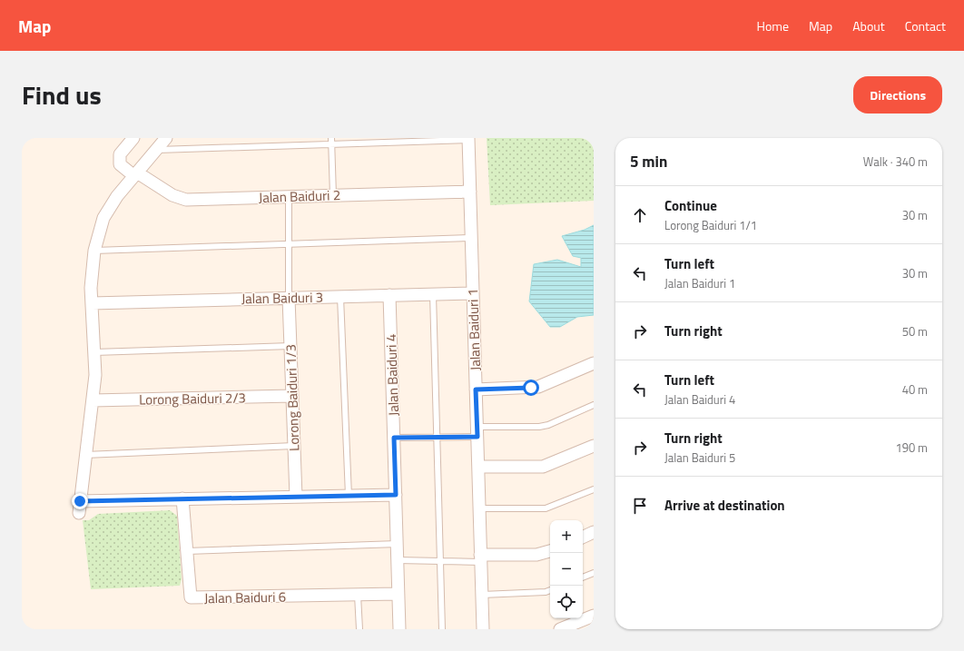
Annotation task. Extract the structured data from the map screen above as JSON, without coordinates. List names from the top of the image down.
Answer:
{
  "streets": {
    "street": [
      "Jalan Baiduri 2",
      "Jalan Baiduri 3",
      "Jalan Baiduri 1",
      "Jalan Baiduri 4",
      "Lorong Baiduri 1/3",
      "Lorong Baiduri 2/3",
      "Jalan Baiduri 6"
    ]
  },
  "crossings": [
    ["Jalan Baiduri 2", "Jalan Baiduri 1"],
    ["Jalan Baiduri 3", "Jalan Baiduri 1"],
    ["Jalan Baiduri 3", "Jalan Baiduri 4"],
    ["Jalan Baiduri 3", "Lorong Baiduri 1/3"],
    ["Jalan Baiduri 4", "Jalan Baiduri 6"],
    ["Lorong Baiduri 1/3", "Lorong Baiduri 2/3"]
  ],
  "page": {
    "header": "Map",
    "nav": [
      "Home",
      "Map",
      "About",
      "Contact"
    ],
    "title": "Find us",
    "buttons": "Directions",
    "heading": ["5 min", "Walk · 340 m"],
    "list": [
      ["Continue", "Lorong Baiduri 1/1", "30 m"],
      ["Turn left", "Jalan Baiduri 1", "30 m"],
      ["Turn right", "50 m"],
      ["Turn left", "Jalan Baiduri 4", "40 m"],
      ["Turn right", "Jalan Baiduri 5", "190 m"],
      "Arrive at destination"
    ],
    "map_buttons": ["+", "−"]
  }
}
